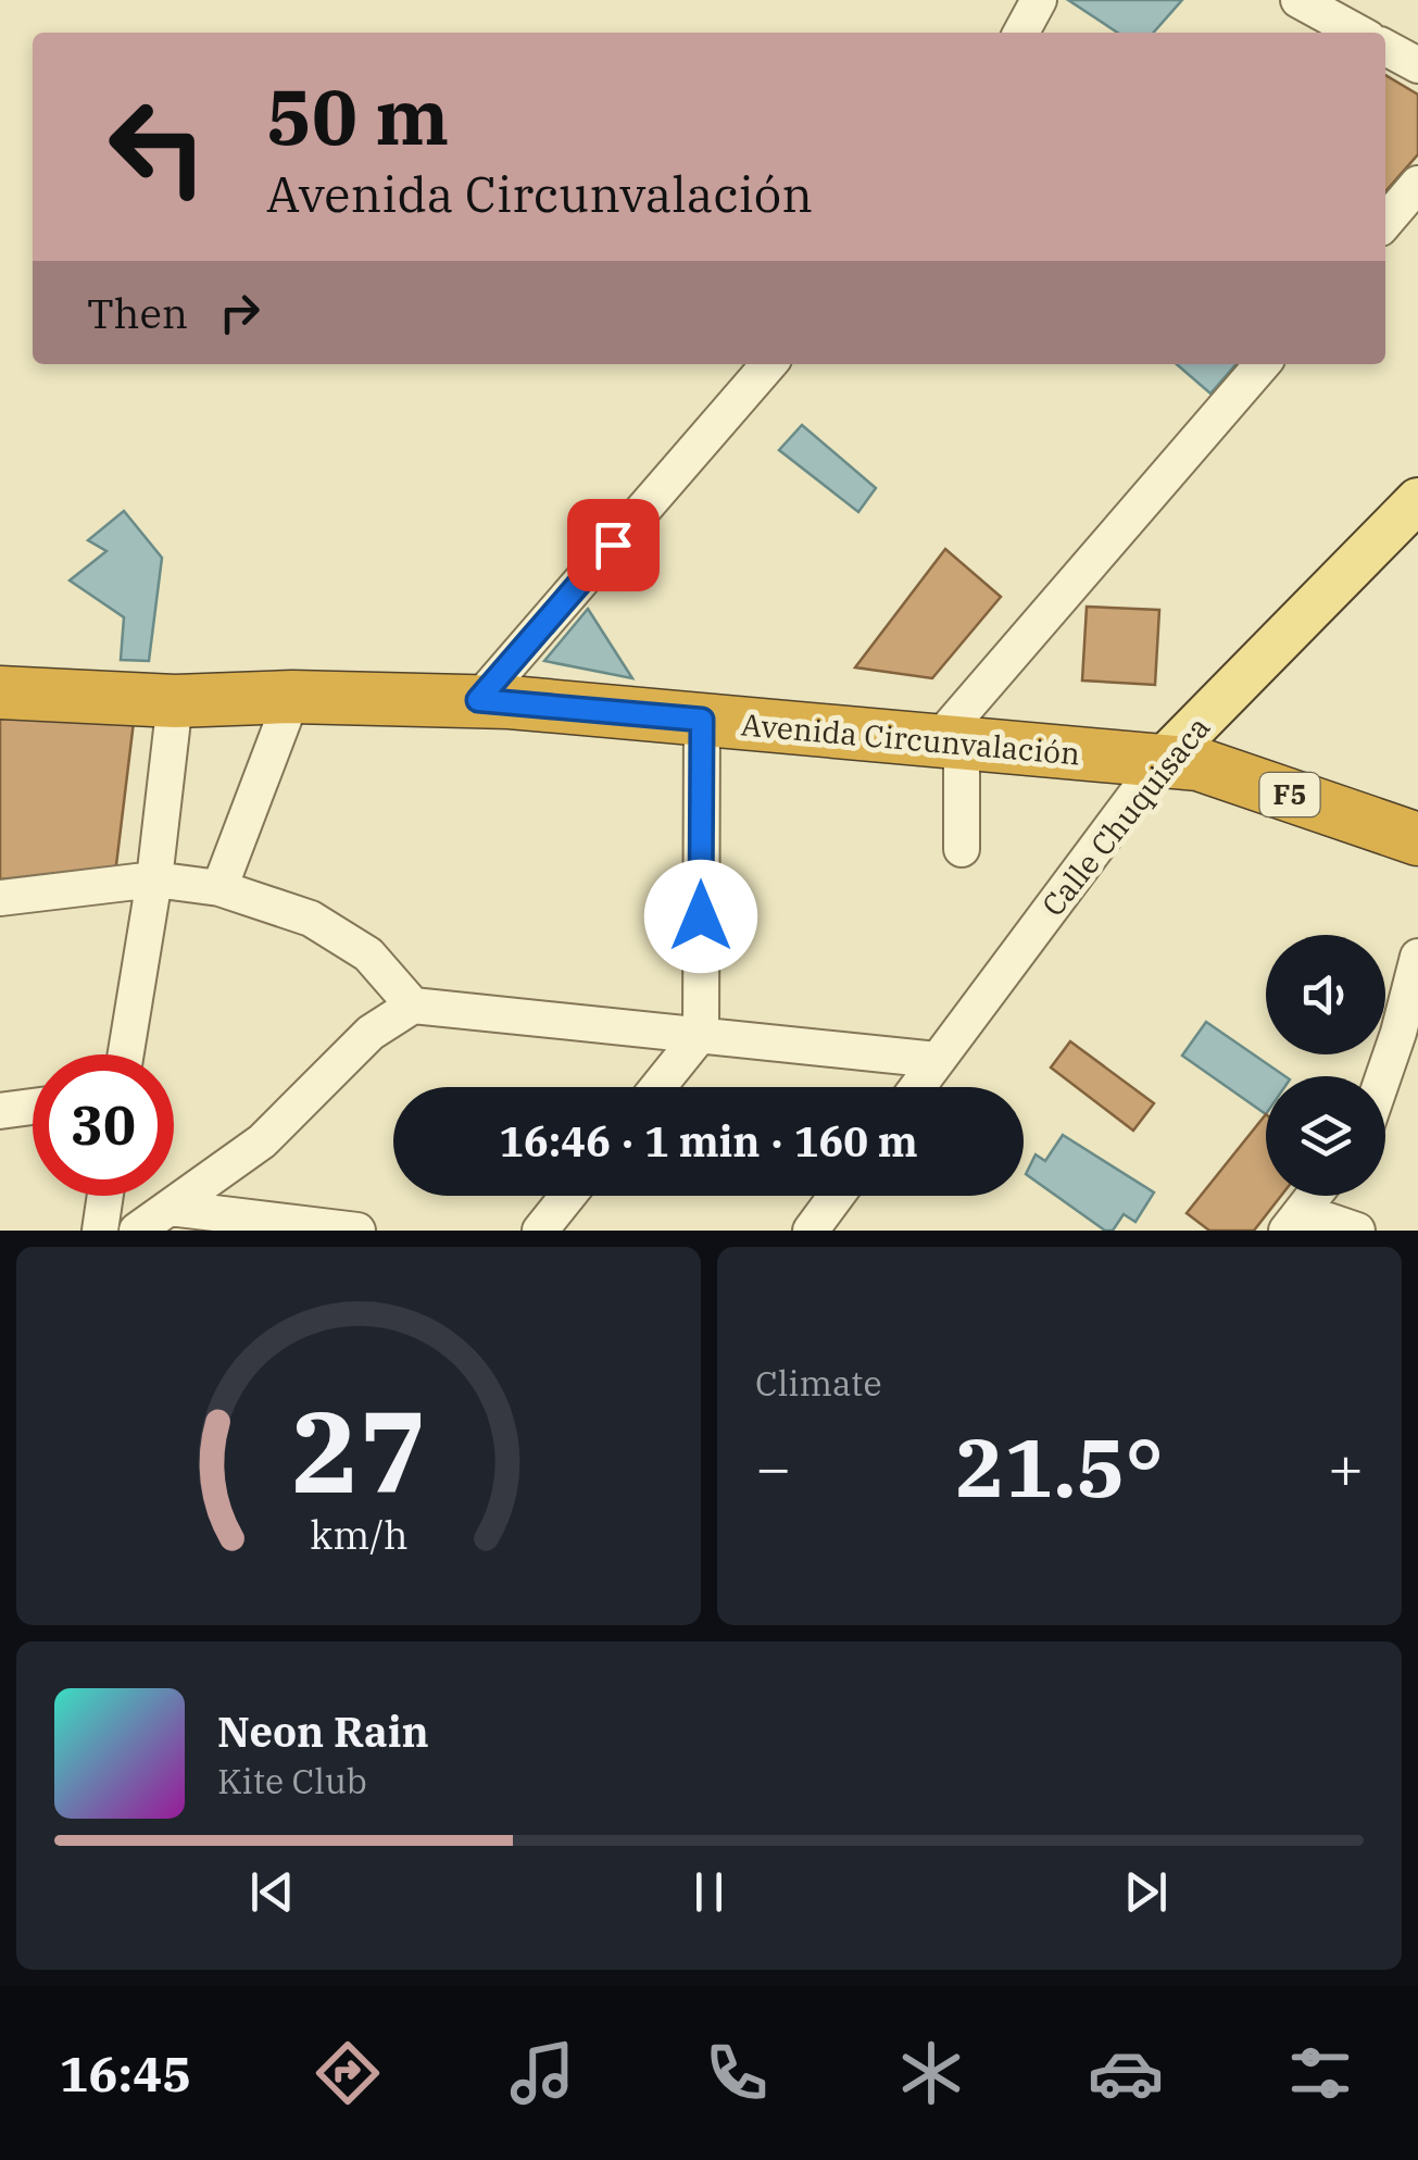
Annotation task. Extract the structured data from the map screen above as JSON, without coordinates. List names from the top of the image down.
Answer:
{
  "streets": {
    "highway": ["Avenida Circunvalación", "F5"],
    "main road": ["Calle Chuquisaca"]
  },
  "crossings": [
    ["Avenida Circunvalación", "Calle Chuquisaca"]
  ],
  "page": {
    "turn": ["50 m", "Avenida Circunvalación"],
    "then": "Then",
    "limit": "30",
    "trip": "16:46 · 1 min · 160 m",
    "tile": "Climate",
    "heat": ["−", "21.5°", "+"],
    "song": ["Neon Rain", "Kite Club"],
    "tabs": "16:45",
    "gauge": ["27", "km/h"]
  }
}
